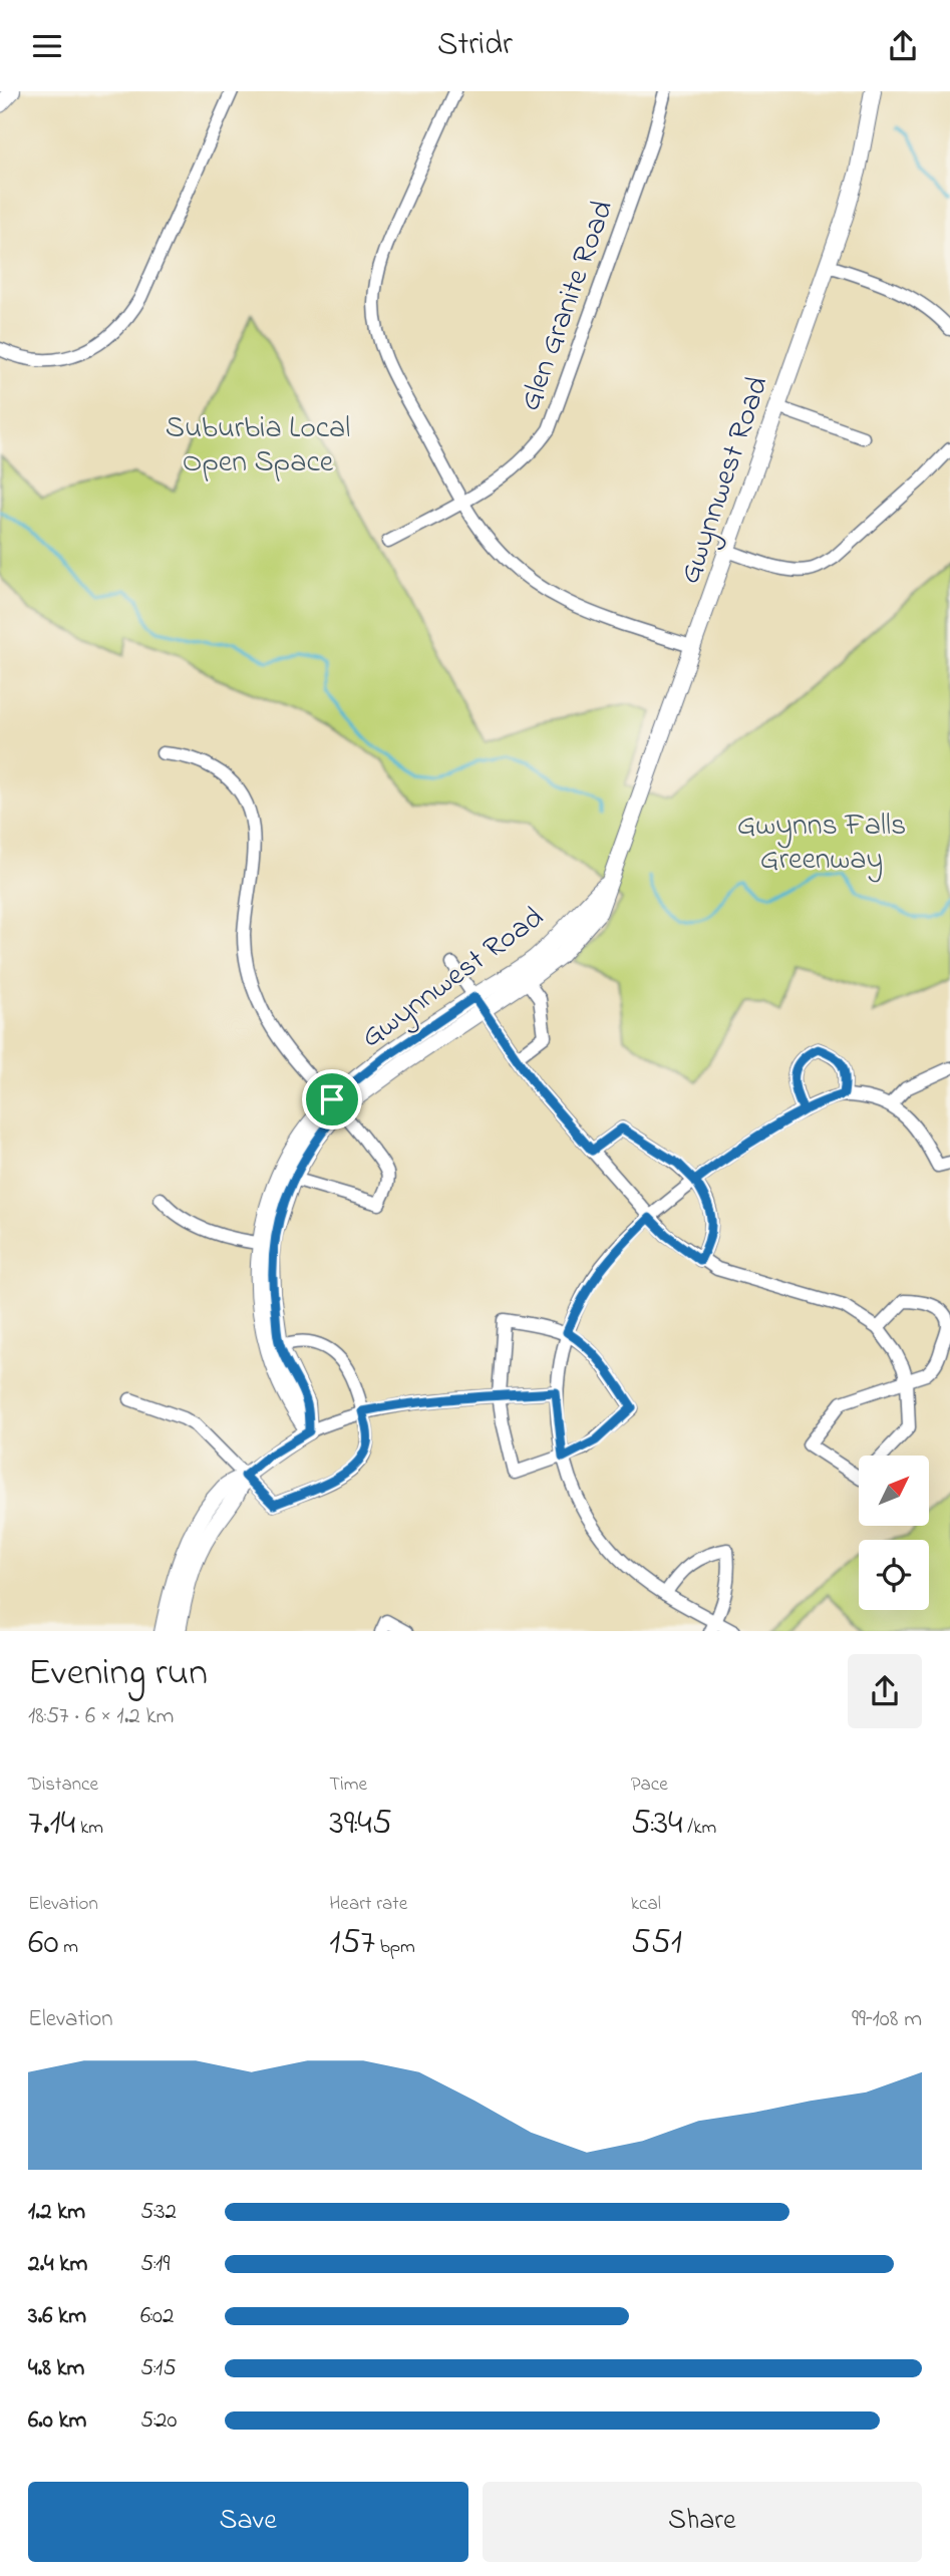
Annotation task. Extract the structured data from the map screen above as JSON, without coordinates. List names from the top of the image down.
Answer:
{
  "streets": {
    "street": ["Glen Granite Road", "Gwynnwest Road"]
  },
  "parks": ["Suburbia Local Open Space", "Gwynns Falls Greenway"],
  "north": "top right",
  "page": {
    "header": "Stridr",
    "heading": ["Evening run", "18:57 · 6 × 1.2 km"],
    "stats": [
      ["Distance", "7.14 km"],
      ["Time", "39:45"],
      ["Pace", "5:34 /km"],
      ["Elevation", "60 m"],
      ["Heart rate", "157 bpm"],
      ["kcal", "551"]
    ],
    "chart": ["Elevation", "99–108 m"],
    "list": [
      {
        "name": "1.2 km",
        "note": "5:32"
      },
      {
        "name": "2.4 km",
        "note": "5:19"
      },
      {
        "name": "3.6 km",
        "note": "6:02"
      },
      {
        "name": "4.8 km",
        "note": "5:15"
      },
      {
        "name": "6.0 km",
        "note": "5:20"
      }
    ],
    "buttons": ["Save", "Share"]
  }
}
